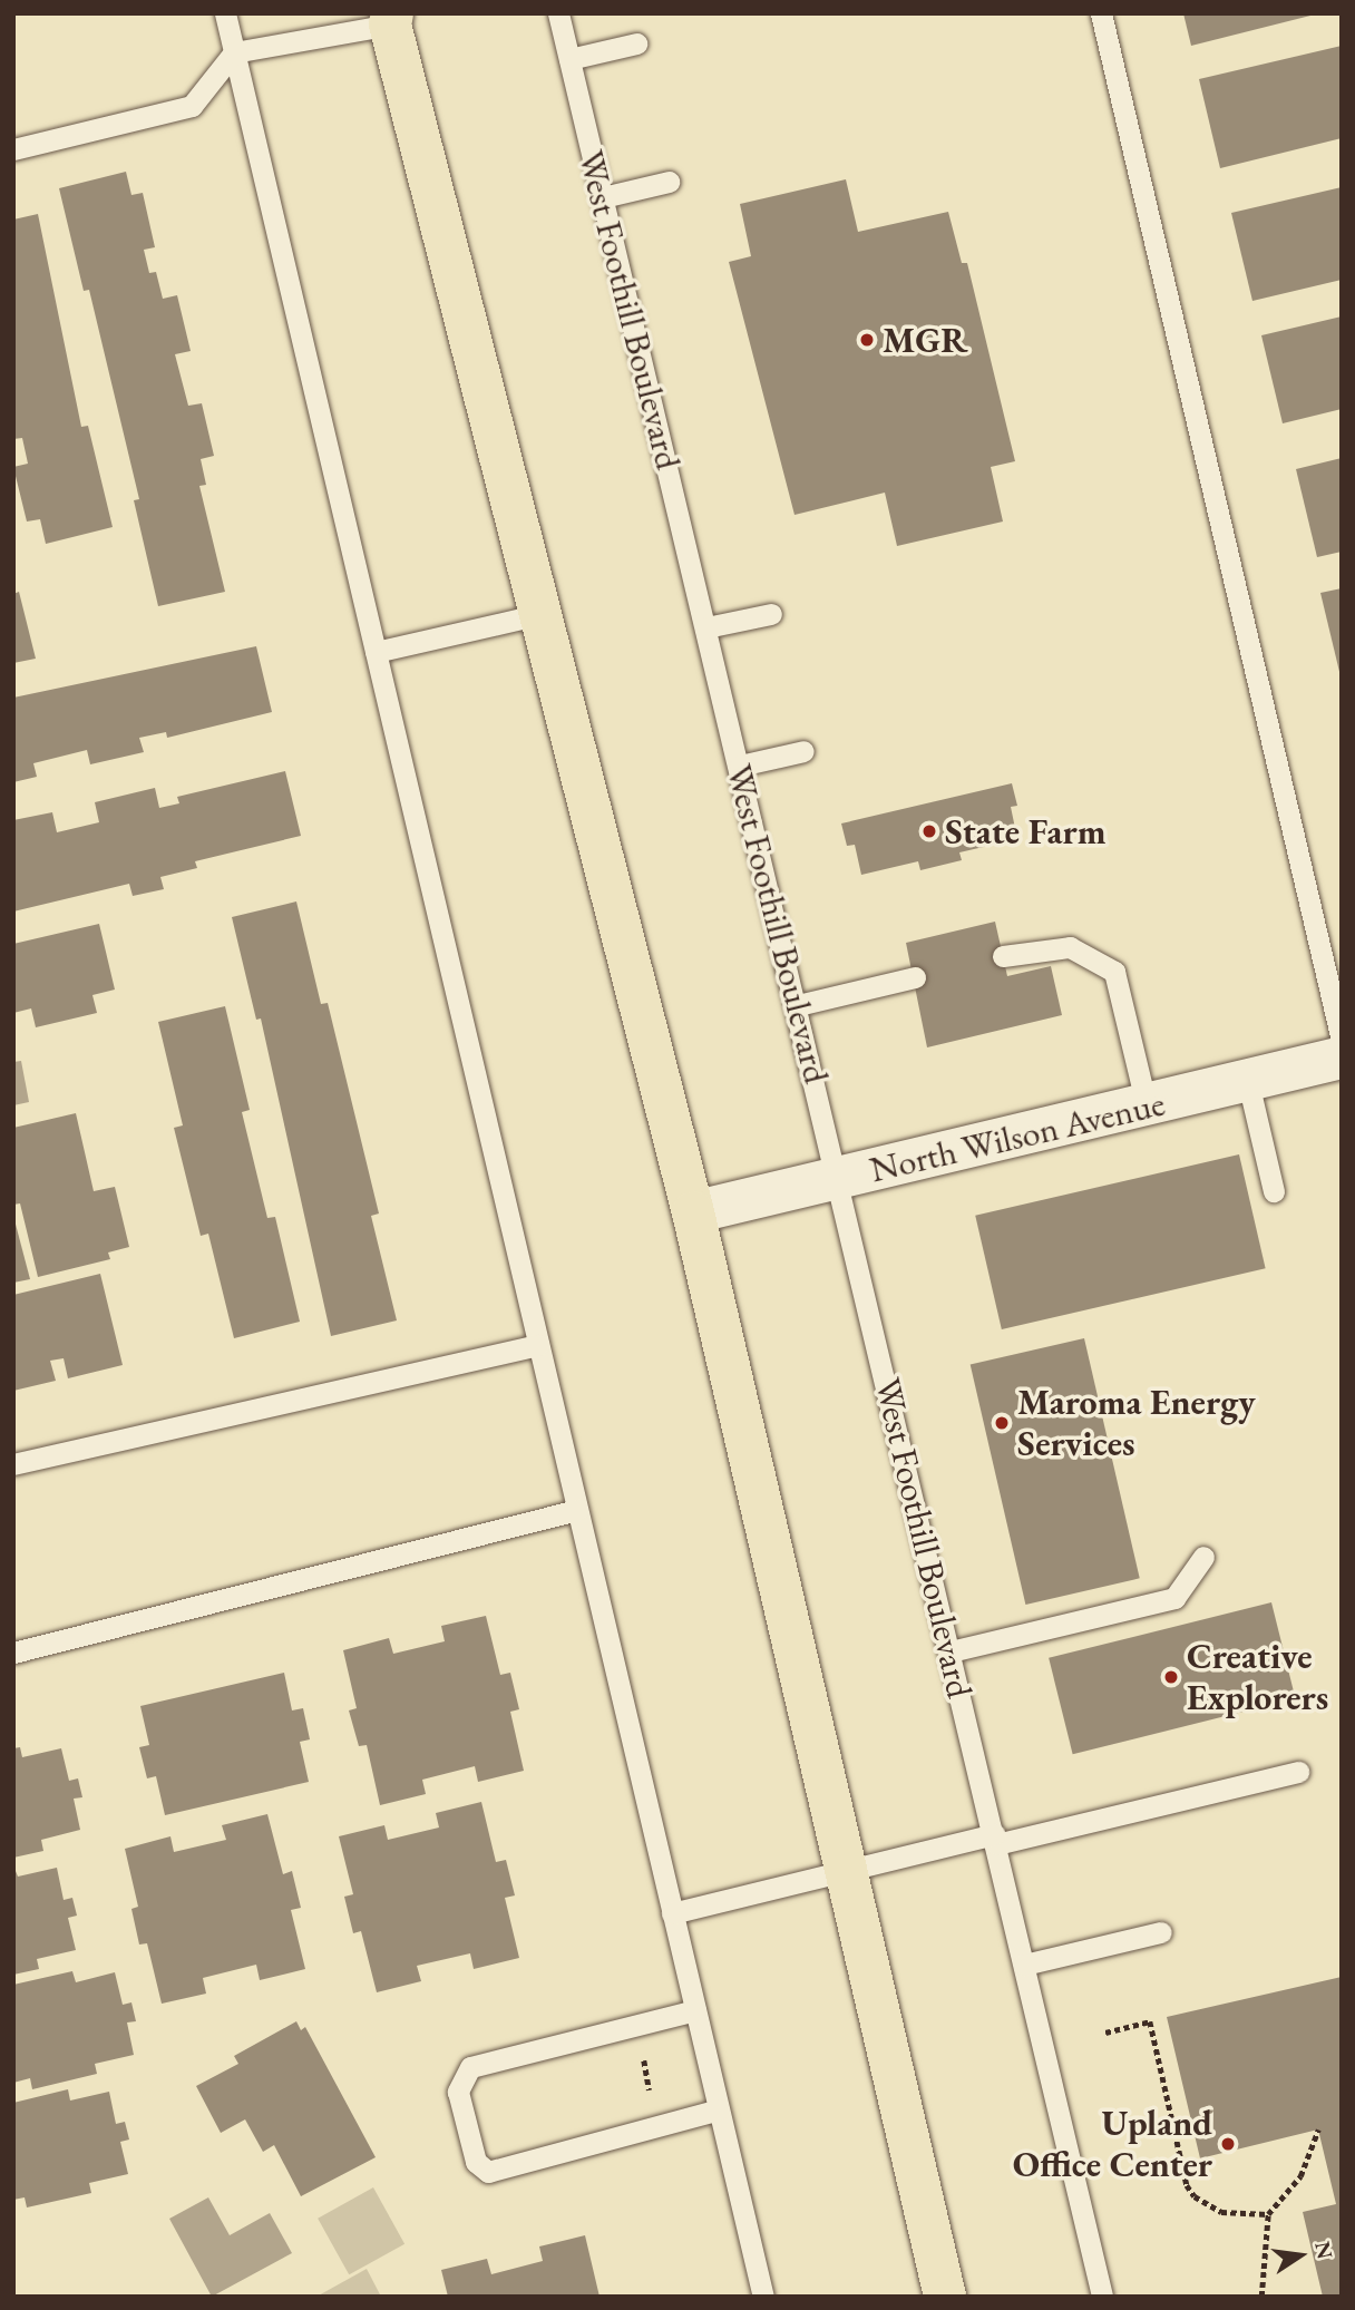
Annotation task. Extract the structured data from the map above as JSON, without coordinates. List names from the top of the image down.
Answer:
{
  "streets": {
    "street": ["North Wilson Avenue"],
    "lane": ["West Foothill Boulevard"]
  },
  "crossings": [
    ["West Foothill Boulevard", "North Wilson Avenue"]
  ],
  "places": [
    "MGR",
    "State Farm",
    "Maroma Energy Services",
    "Creative Explorers",
    "Upland Office Center"
  ],
  "north": "right"
}
